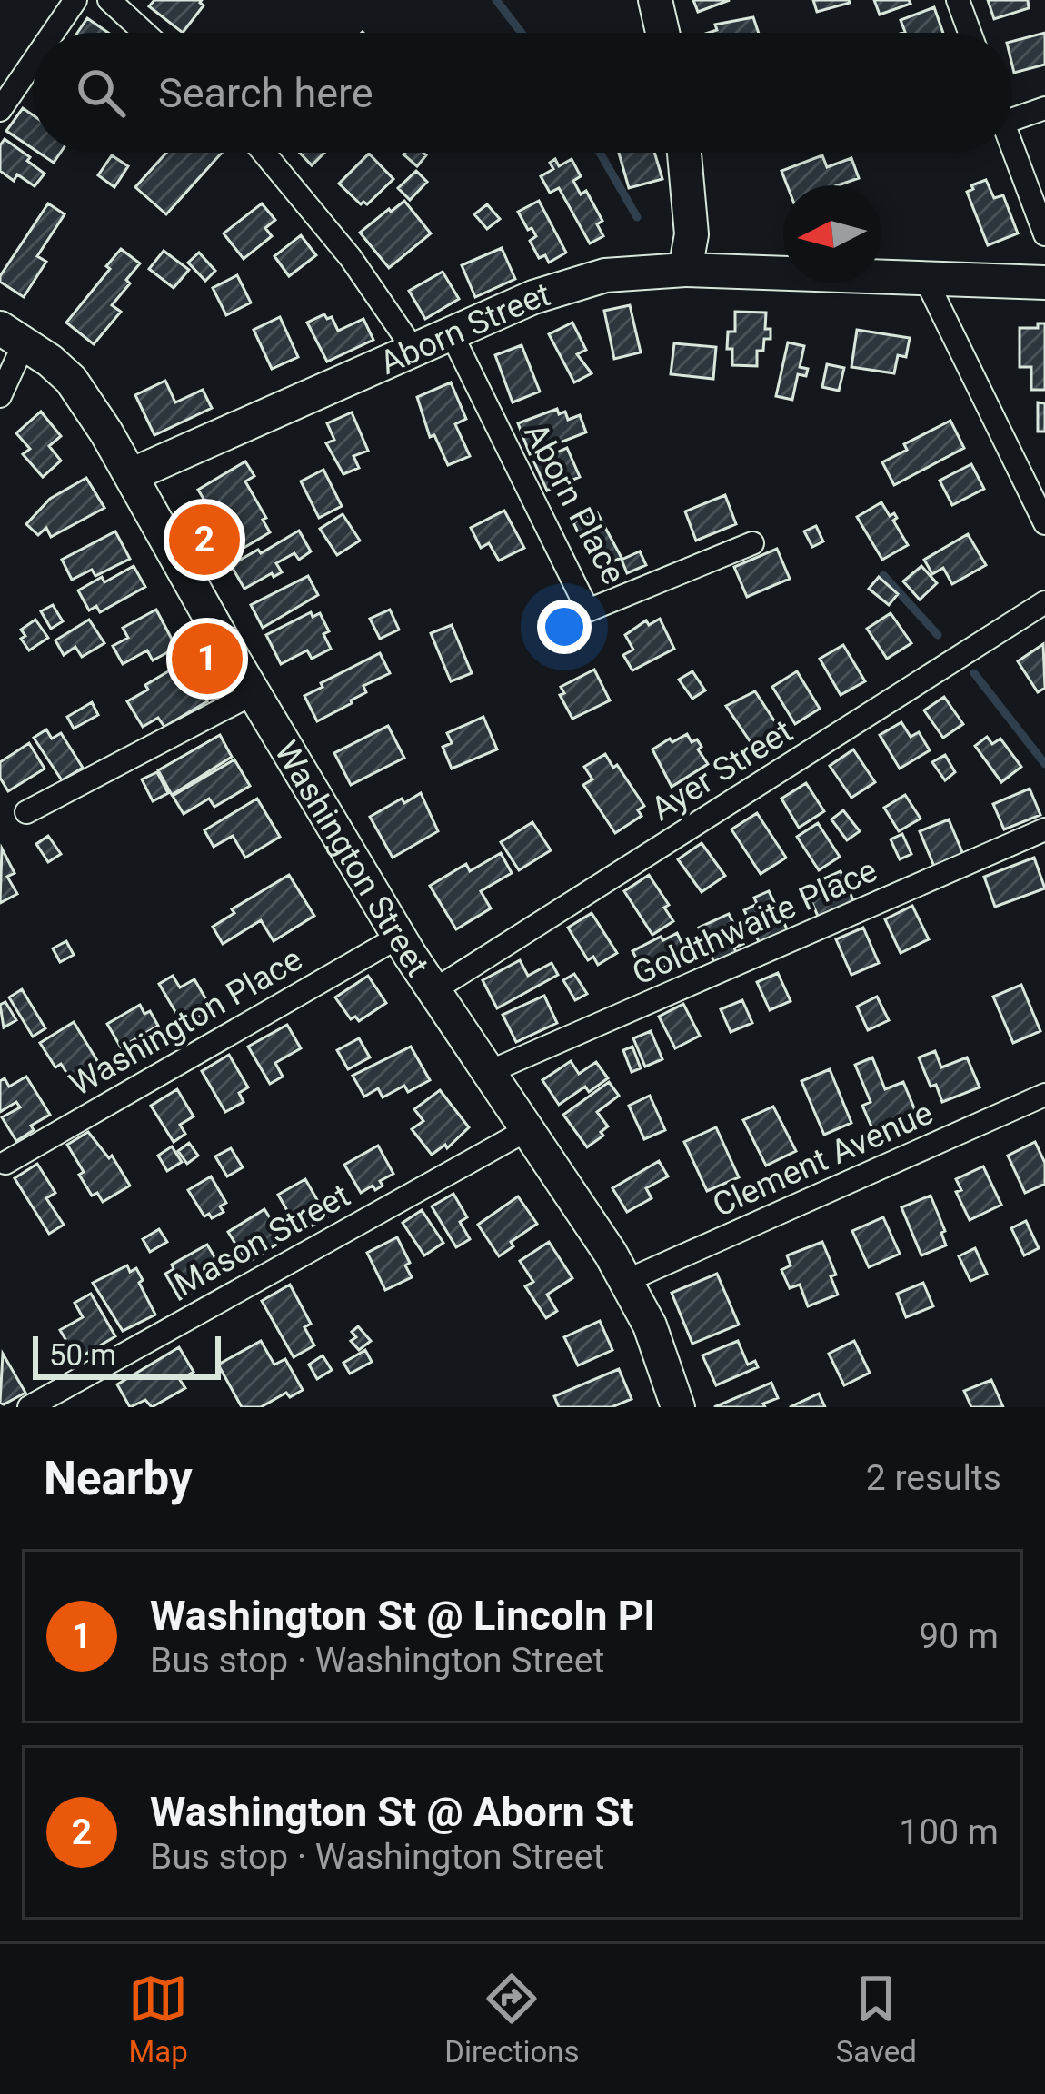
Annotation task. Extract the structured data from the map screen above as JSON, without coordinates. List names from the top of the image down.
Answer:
{
  "streets": {
    "main road": ["Aborn Street", "Washington Street"],
    "street": [
      "Aborn Place",
      "Ayer Street",
      "Goldthwaite Place",
      "Washington Place",
      "Clement Avenue",
      "Mason Street"
    ]
  },
  "crossings": [
    ["Aborn Street", "Aborn Place"],
    ["Aborn Street", "Washington Street"],
    ["Ayer Street", "Washington Street"],
    ["Washington Street", "Goldthwaite Place"],
    ["Washington Street", "Washington Place"],
    ["Washington Street", "Clement Avenue"],
    ["Washington Street", "Mason Street"]
  ],
  "scale_bar": "50 m",
  "north": "left",
  "page": {
    "search": "Search here",
    "pins": ["2", "1"],
    "scale": "50 m",
    "heading": ["Nearby", "2 results"],
    "list": [
      {
        "mark": "1",
        "name": "Washington St @ Lincoln Pl",
        "note": "Bus stop · Washington Street",
        "value": "90 m"
      },
      {
        "mark": "2",
        "name": "Washington St @ Aborn St",
        "note": "Bus stop · Washington Street",
        "value": "100 m"
      }
    ],
    "nav": ["Map", "Directions", "Saved"]
  }
}
